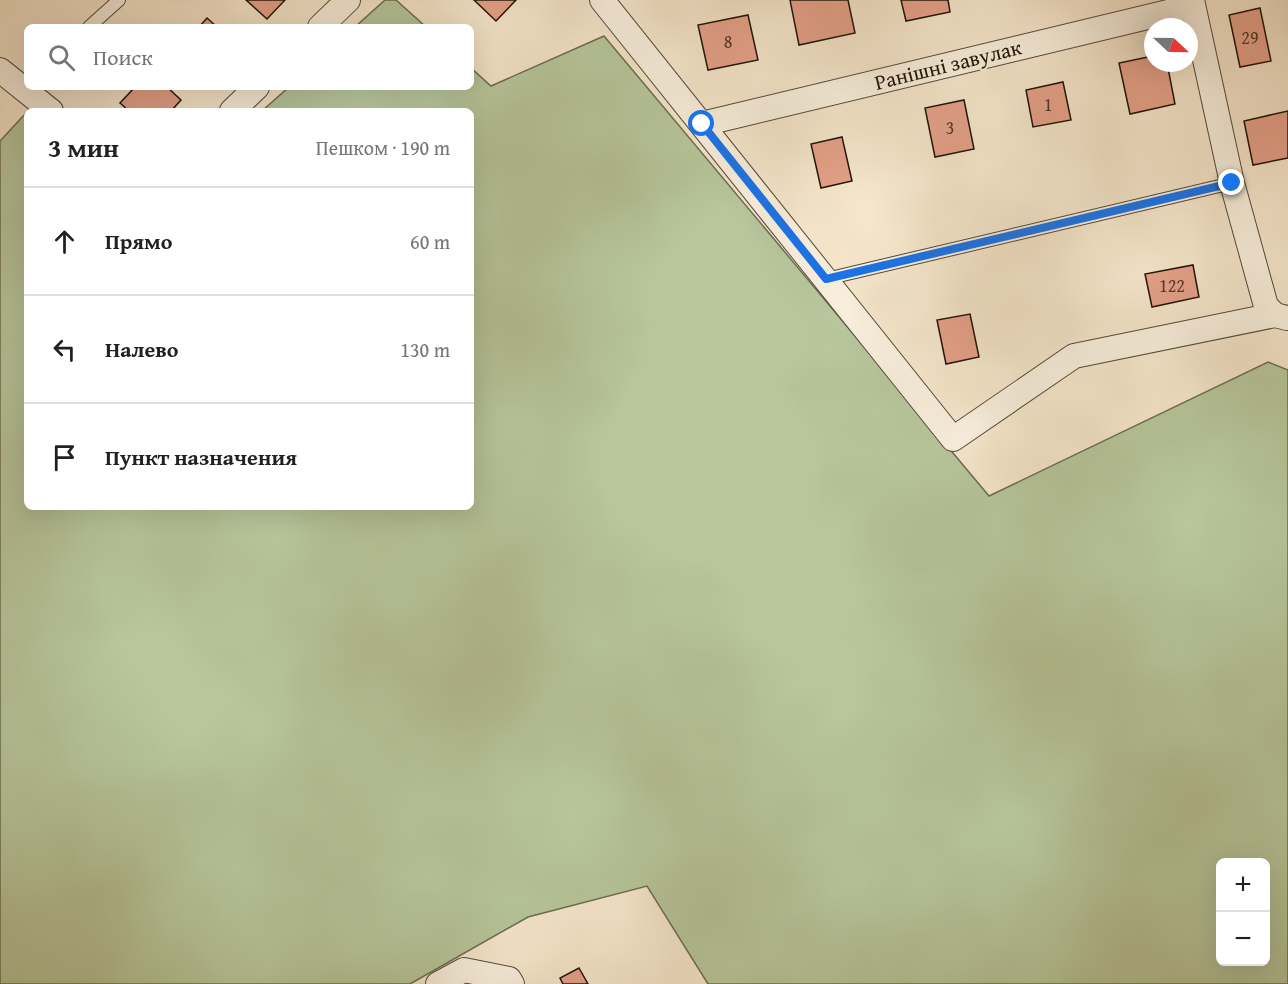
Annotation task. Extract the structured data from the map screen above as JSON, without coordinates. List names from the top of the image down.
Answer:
{
  "streets": {
    "street": ["Ранішні завулак"]
  },
  "house_numbers": [
    "29",
    "8",
    "1",
    "3",
    "122"
  ],
  "north": "right",
  "page": {
    "search": "Поиск",
    "heading": ["3 мин", "Пешком · 190 m"],
    "list": [
      ["Прямо", "60 m"],
      ["Налево", "130 m"],
      "Пункт назначения"
    ],
    "map_buttons": ["+", "−"]
  }
}
